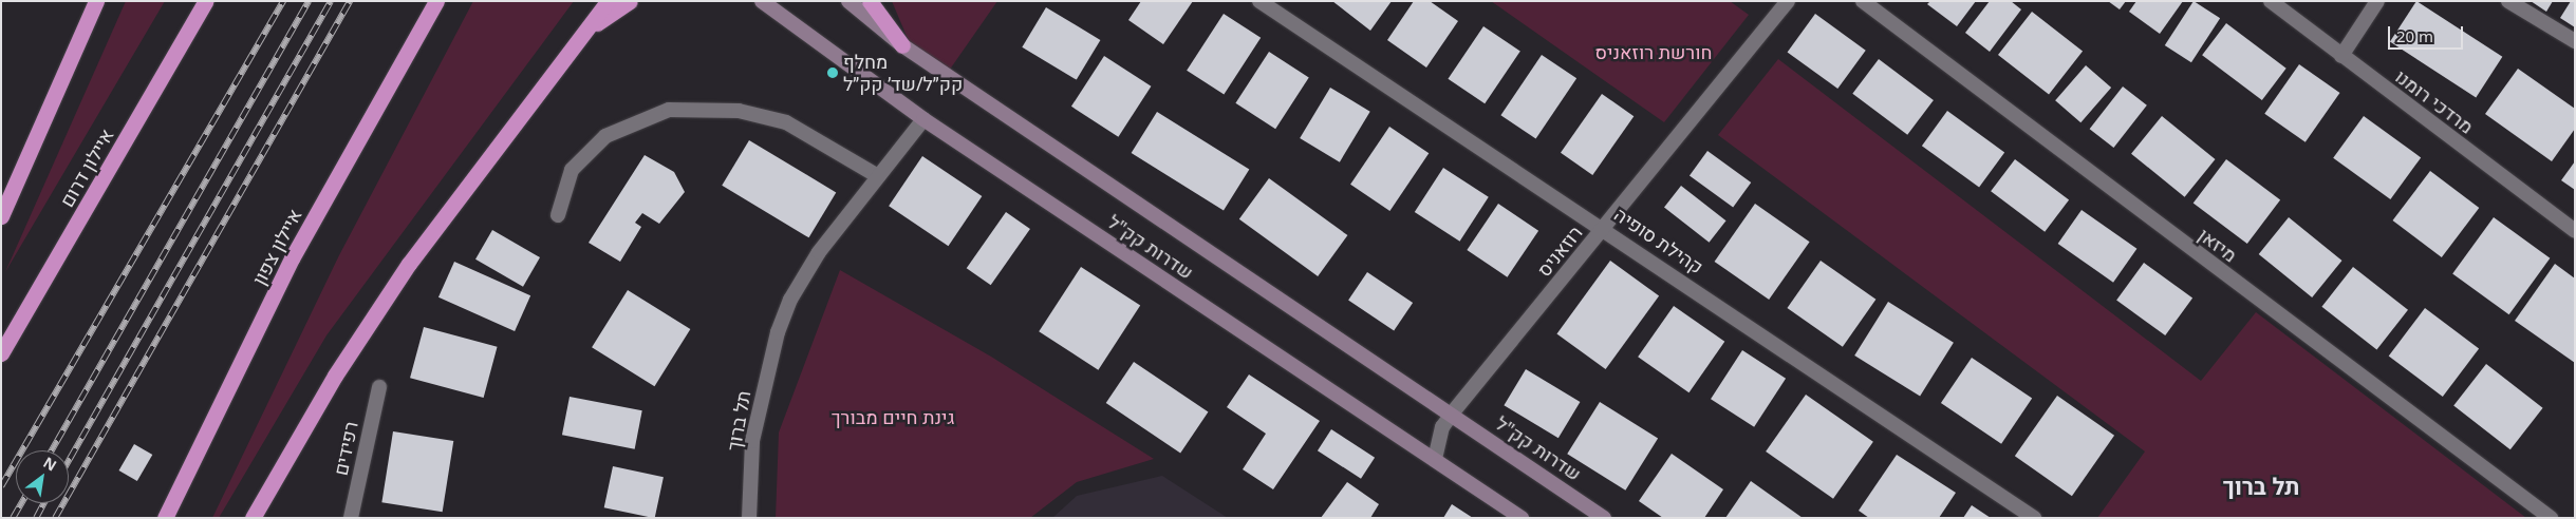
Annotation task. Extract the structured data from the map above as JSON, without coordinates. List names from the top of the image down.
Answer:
{
  "streets": {
    "highway": ["איילון דרום", "איילון צפון"],
    "main road": ["שדרות קק\"ל"],
    "street": [
      "מרדכי רומנו",
      "קהילת סופיה",
      "מיזאן",
      "רוזאניס",
      "תל ברוך",
      "רפידים"
    ]
  },
  "crossings": [
    ["קהילת סופיה", "רוזאניס"],
    ["שדרות קק\"ל", "רוזאניס"],
    ["שדרות קק\"ל", "תל ברוך"]
  ],
  "districts": ["תל ברוך"],
  "parks": ["חורשת רוזאניס", "גינת חיים מבורך"],
  "places": ["מחלף קק״ל/שד׳ קק״ל"],
  "scale_bar": "20 m",
  "north": "top right"
}
